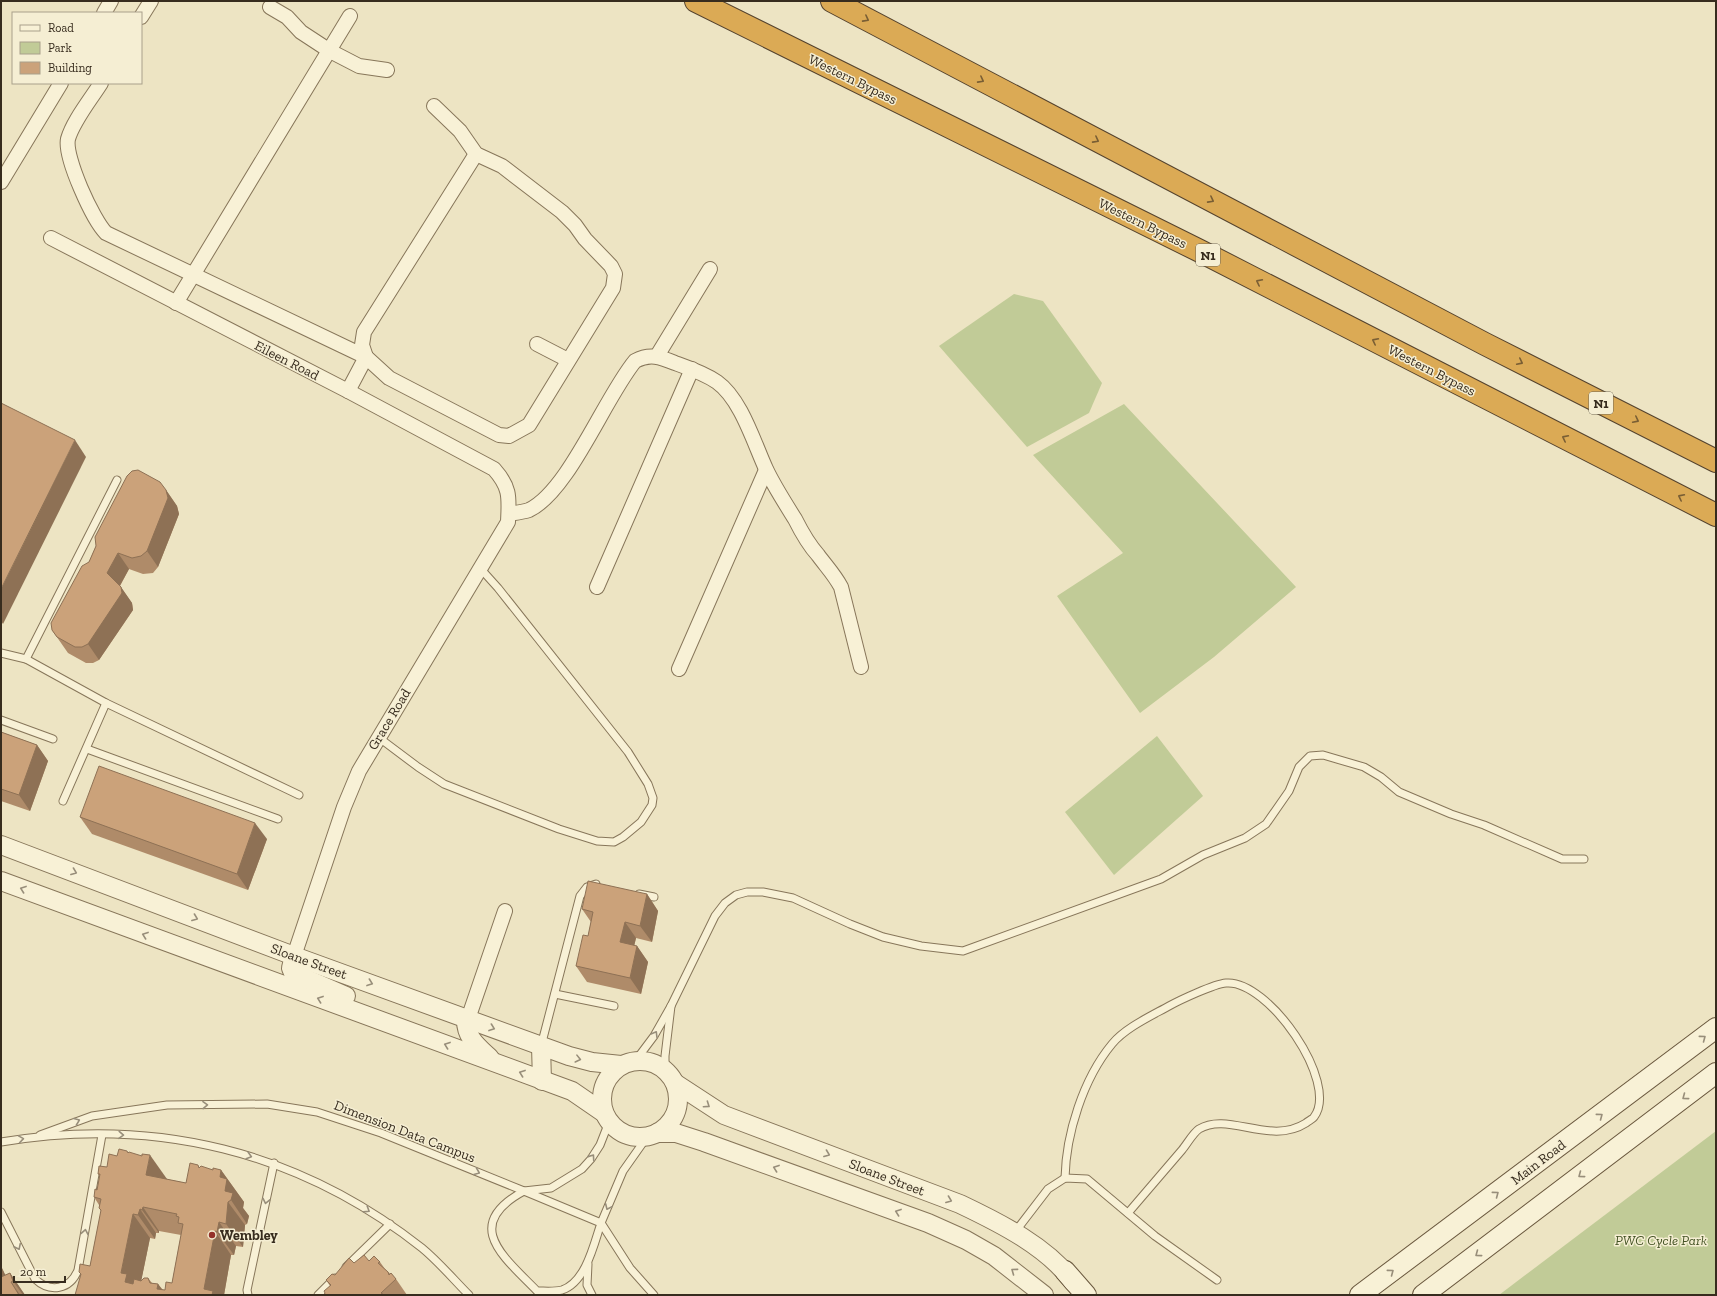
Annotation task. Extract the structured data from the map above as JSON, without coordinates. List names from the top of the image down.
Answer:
{
  "streets": {
    "highway": ["Western Bypass", "N1"],
    "main road": ["Main Road"],
    "street": ["Eileen Road", "Grace Road", "Sloane Street"],
    "lane": ["Dimension Data Campus"]
  },
  "crossings": [
    ["Eileen Road", "Grace Road"],
    ["Grace Road", "Sloane Street"],
    ["Sloane Street", "Dimension Data Campus"]
  ],
  "one_way": ["Dimension Data Campus"],
  "parks": ["PWC Cycle Park"],
  "places": ["Wembley"],
  "legend": ["Road", "Park", "Building"],
  "scale_bar": "20 m"
}
